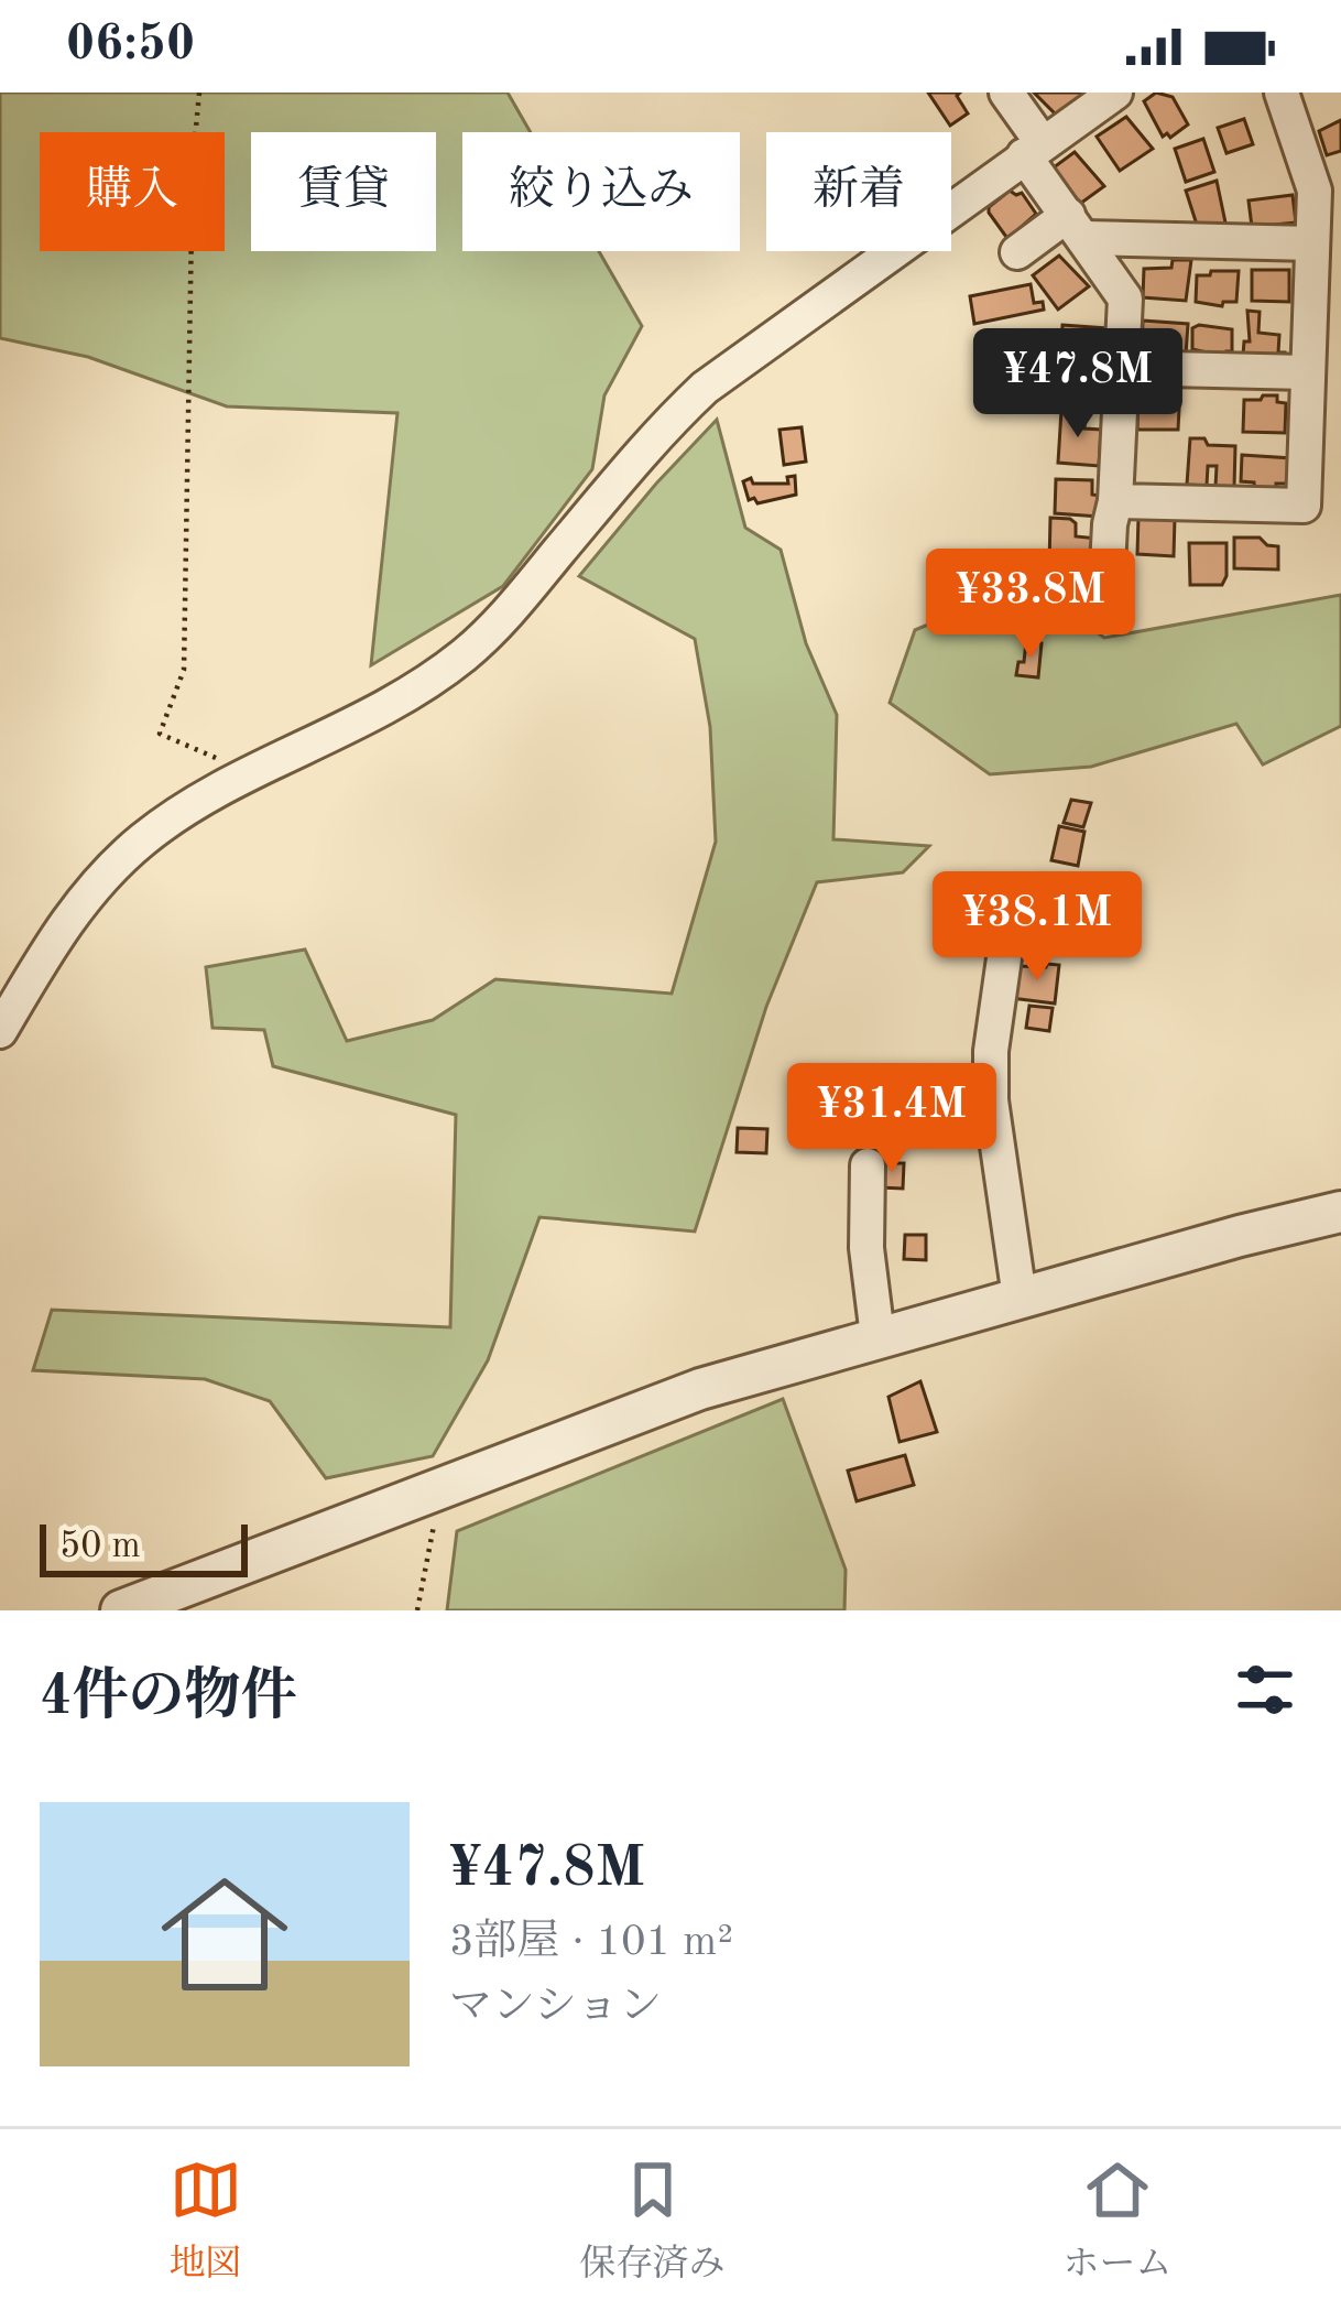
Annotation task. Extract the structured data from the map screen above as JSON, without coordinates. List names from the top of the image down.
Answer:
{
  "scale_bar": "50 m",
  "page": {
    "status": "06:50",
    "chip": [
      "購入",
      "賃貸",
      "絞り込み",
      "新着"
    ],
    "price": [
      "¥47.8M",
      "¥33.8M",
      "¥38.1M",
      "¥31.4M"
    ],
    "scale": "50 m",
    "heading": "4件の物件",
    "list": [
      {
        "name": "¥47.8M",
        "note": "3部屋 · 101 m² · マンション"
      }
    ],
    "tabs": ["地図", "保存済み", "ホーム"]
  }
}
